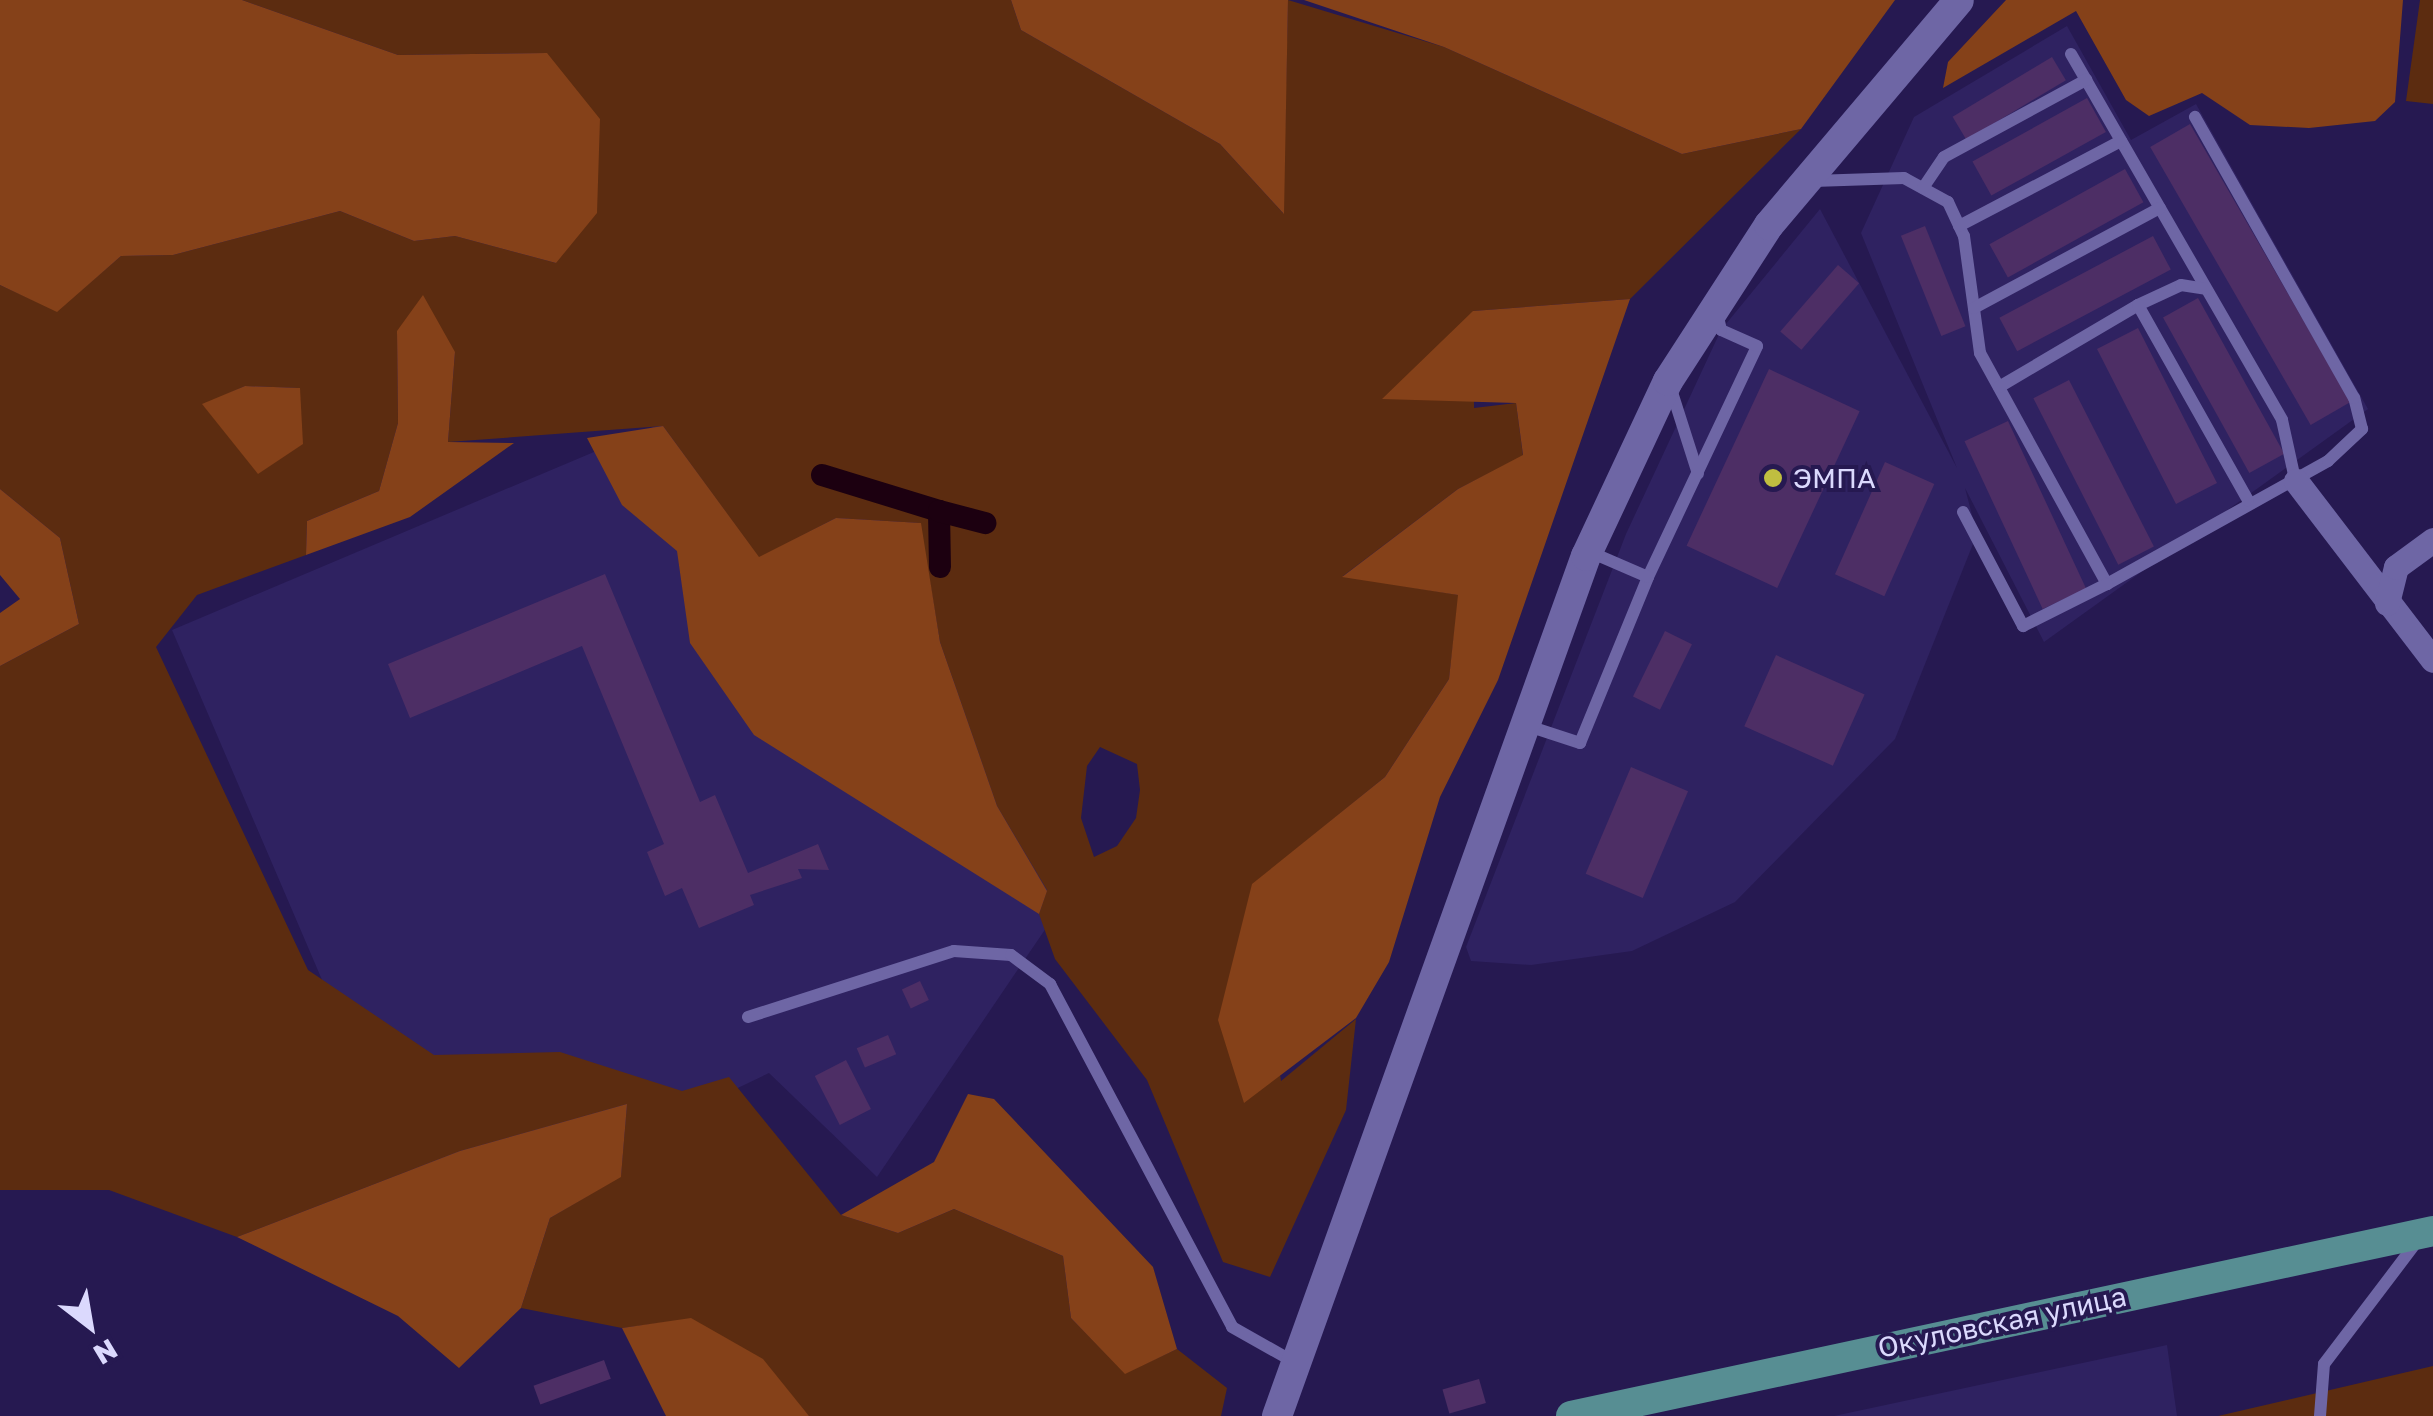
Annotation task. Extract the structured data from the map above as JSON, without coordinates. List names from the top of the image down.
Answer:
{
  "streets": {
    "main road": ["Окуловская улица"]
  },
  "places": ["ЭМПА"],
  "north": "bottom right"
}
